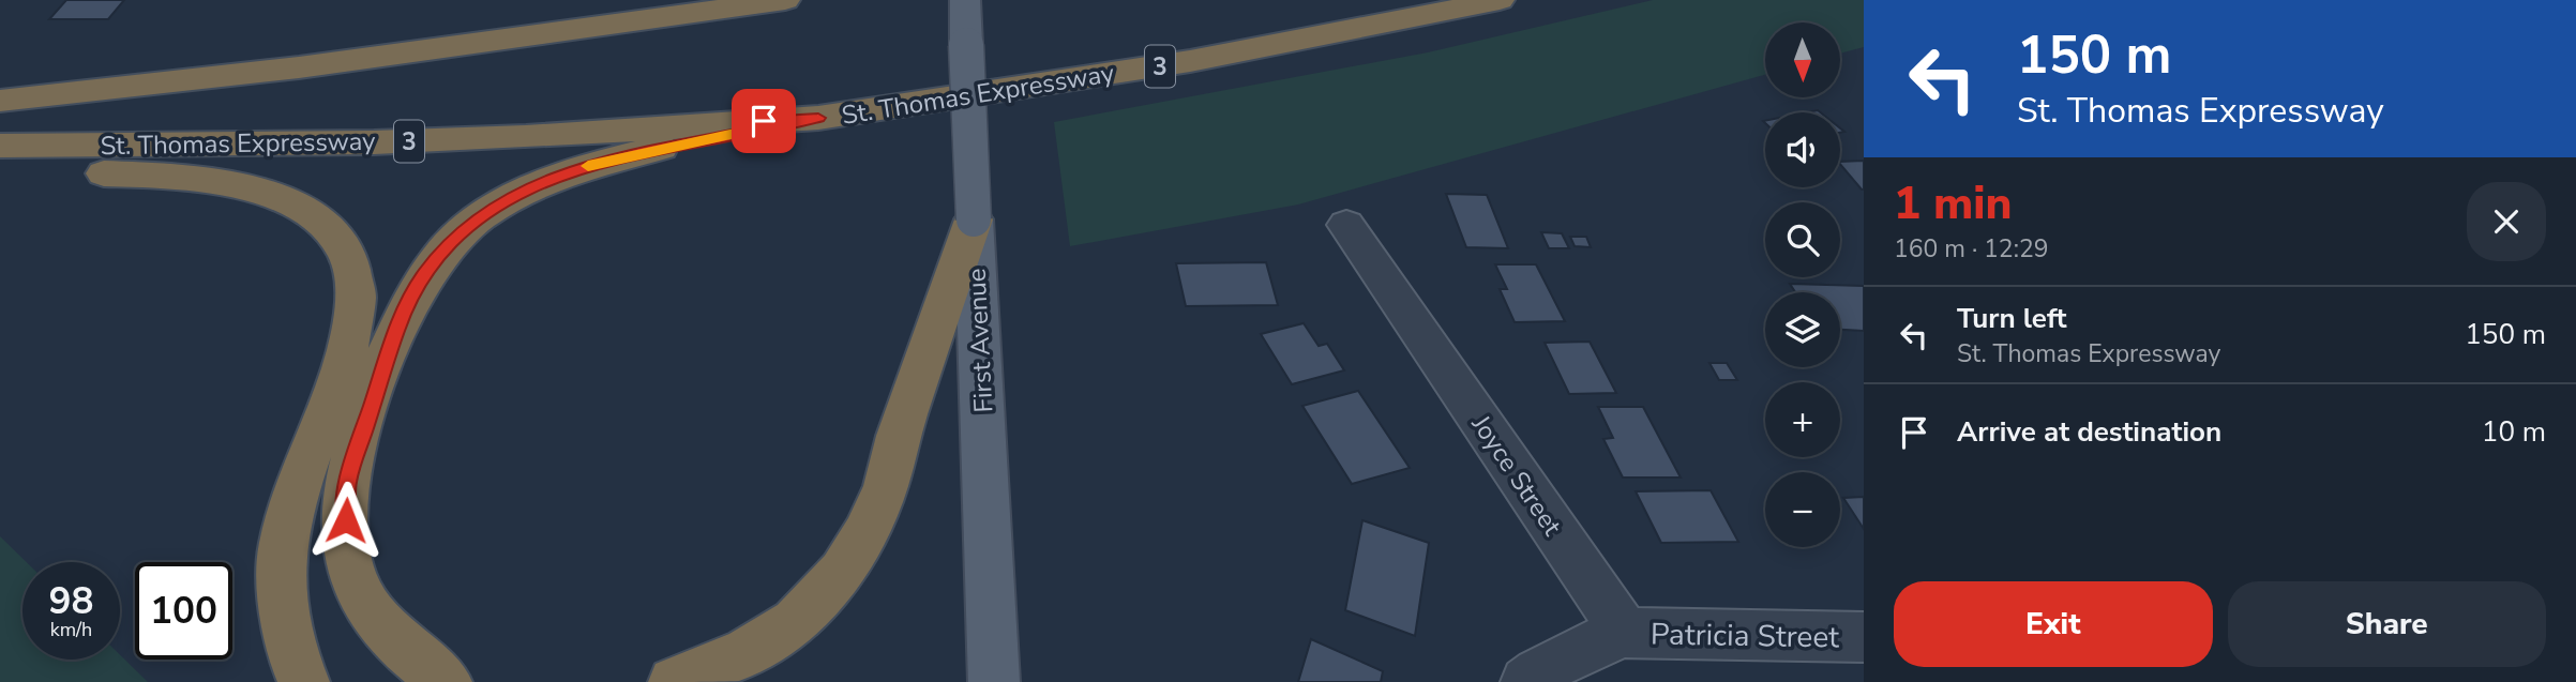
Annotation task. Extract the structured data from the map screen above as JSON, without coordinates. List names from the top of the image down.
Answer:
{
  "streets": {
    "highway": ["3", "St. Thomas Expressway"],
    "main road": ["First Avenue"],
    "street": ["Joyce Street", "Patricia Street"]
  },
  "crossings": [
    ["Joyce Street", "Patricia Street"]
  ],
  "north": "bottom",
  "page": {
    "turn": ["150 m", "St. Thomas Expressway"],
    "map_buttons": ["+", "−"],
    "heading": ["1 min", "160 m · 12:29"],
    "list": [
      {
        "name": "Turn left",
        "note": "St. Thomas Expressway",
        "value": "150 m"
      },
      {
        "name": "Arrive at destination",
        "value": "10 m"
      }
    ],
    "speed": "98 km/h",
    "limit": "100",
    "buttons": ["Exit", "Share"]
  }
}
